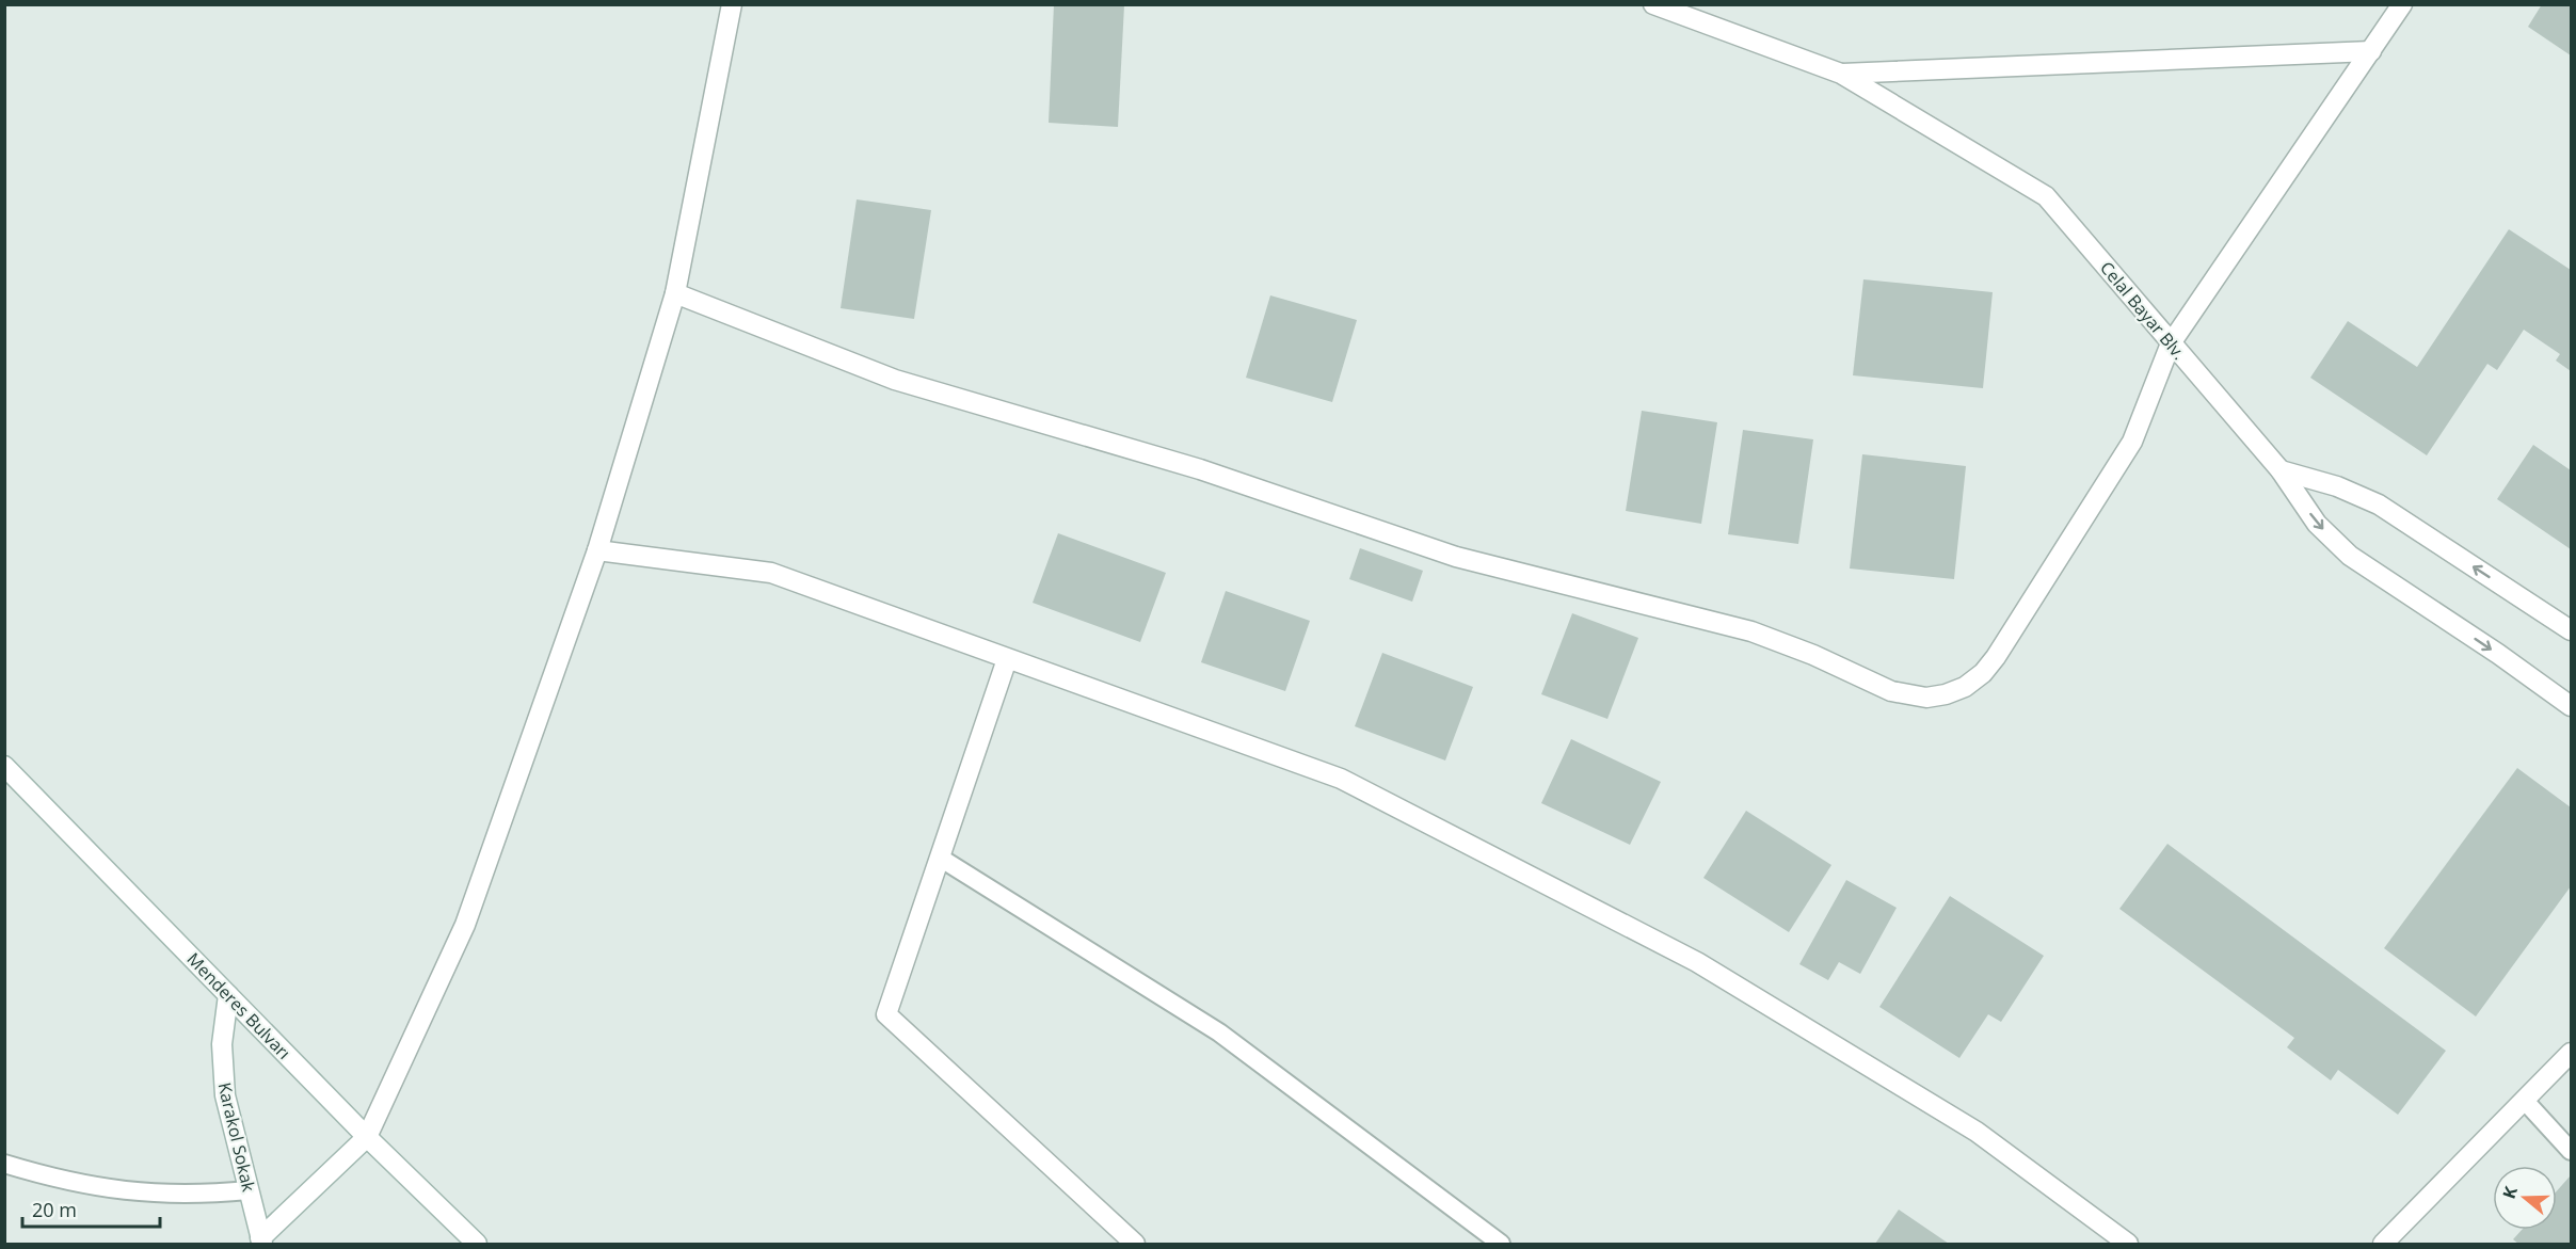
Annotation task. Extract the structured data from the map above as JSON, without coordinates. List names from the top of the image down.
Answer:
{
  "streets": {
    "street": ["Celal Bayar Blv.", "Menderes Bulvarı", "Karakol Sokak"]
  },
  "crossings": [
    ["Menderes Bulvarı", "Karakol Sokak"]
  ],
  "scale_bar": "20 m",
  "north": "left"
}
